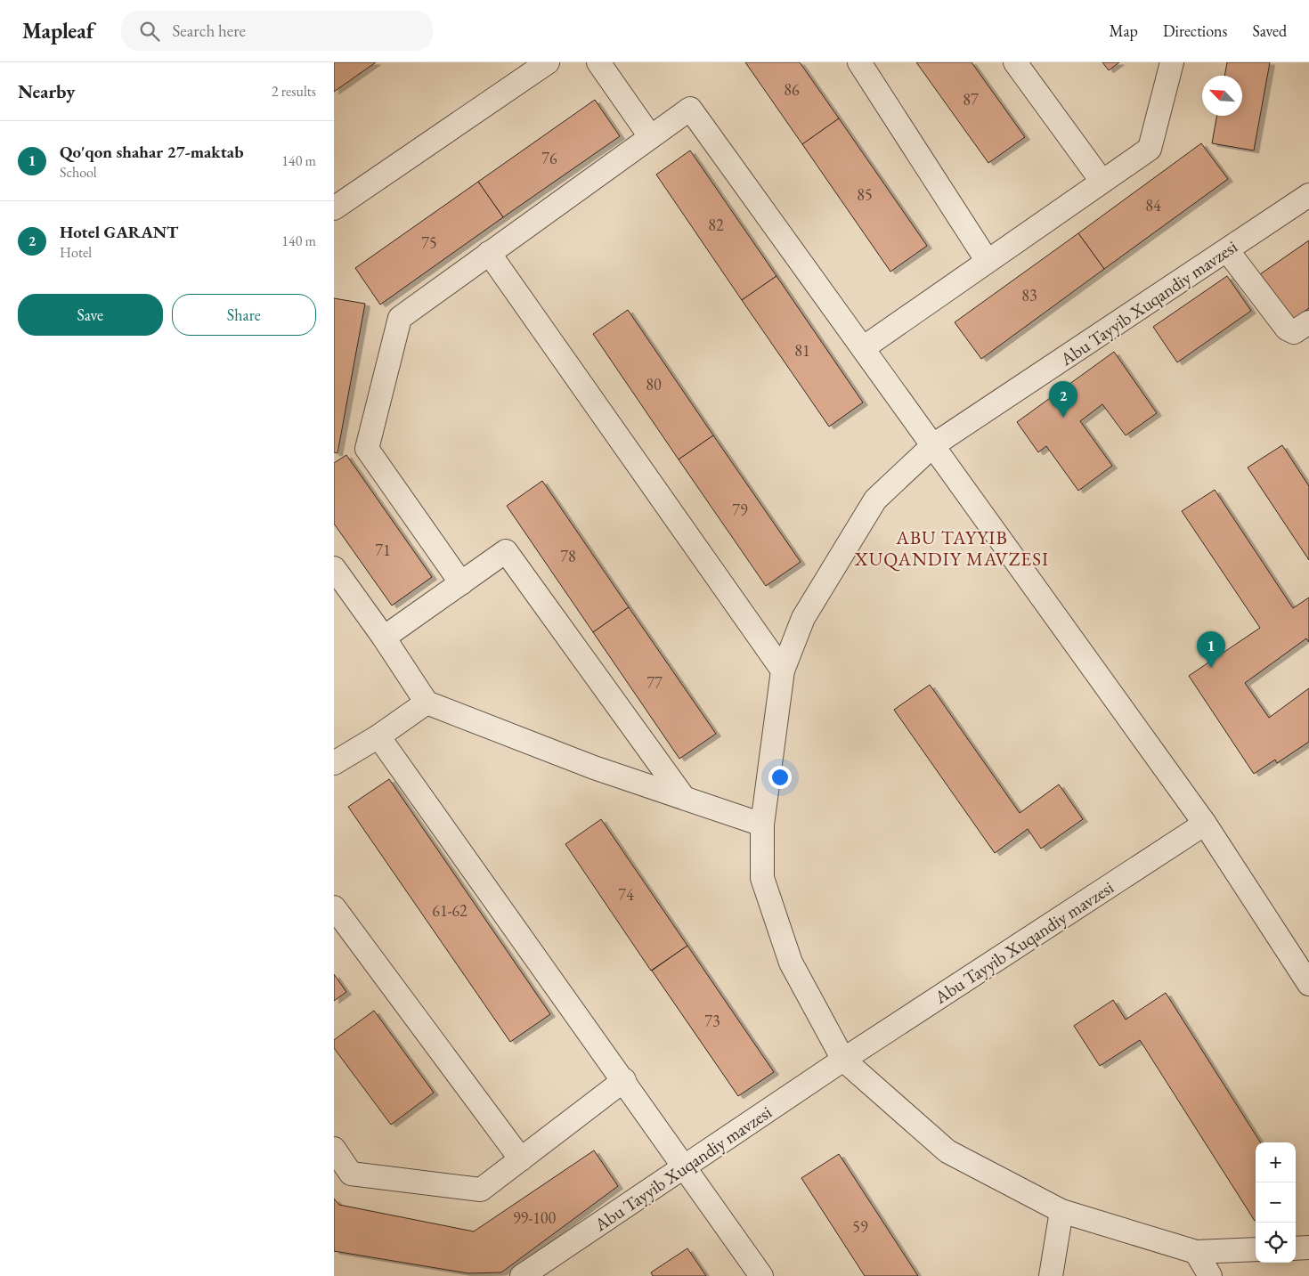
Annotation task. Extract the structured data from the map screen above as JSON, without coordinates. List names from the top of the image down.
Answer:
{
  "streets": {
    "street": ["Abu Tayyib Xuqandiy mavzesi"]
  },
  "districts": ["ABU TAYYIB XUQANDIY MAVZESI"],
  "house_numbers": [
    "86",
    "87",
    "76",
    "85",
    "84",
    "82",
    "75",
    "83",
    "81",
    "80",
    "79",
    "71",
    "78",
    "77",
    "74",
    "61-62",
    "73",
    "99-100",
    "59"
  ],
  "north": "top left",
  "page": {
    "header": "Mapleaf",
    "search": "Search here",
    "nav": ["Map", "Directions", "Saved"],
    "heading": ["Nearby", "2 results"],
    "list": [
      {
        "mark": "1",
        "name": "Qo'qon shahar 27-maktab",
        "note": "School",
        "value": "140 m"
      },
      {
        "mark": "2",
        "name": "Hotel GARANT",
        "note": "Hotel",
        "value": "140 m"
      }
    ],
    "buttons": ["Save", "Share"],
    "pins": ["2", "1"],
    "map_buttons": ["+", "−"]
  }
}
